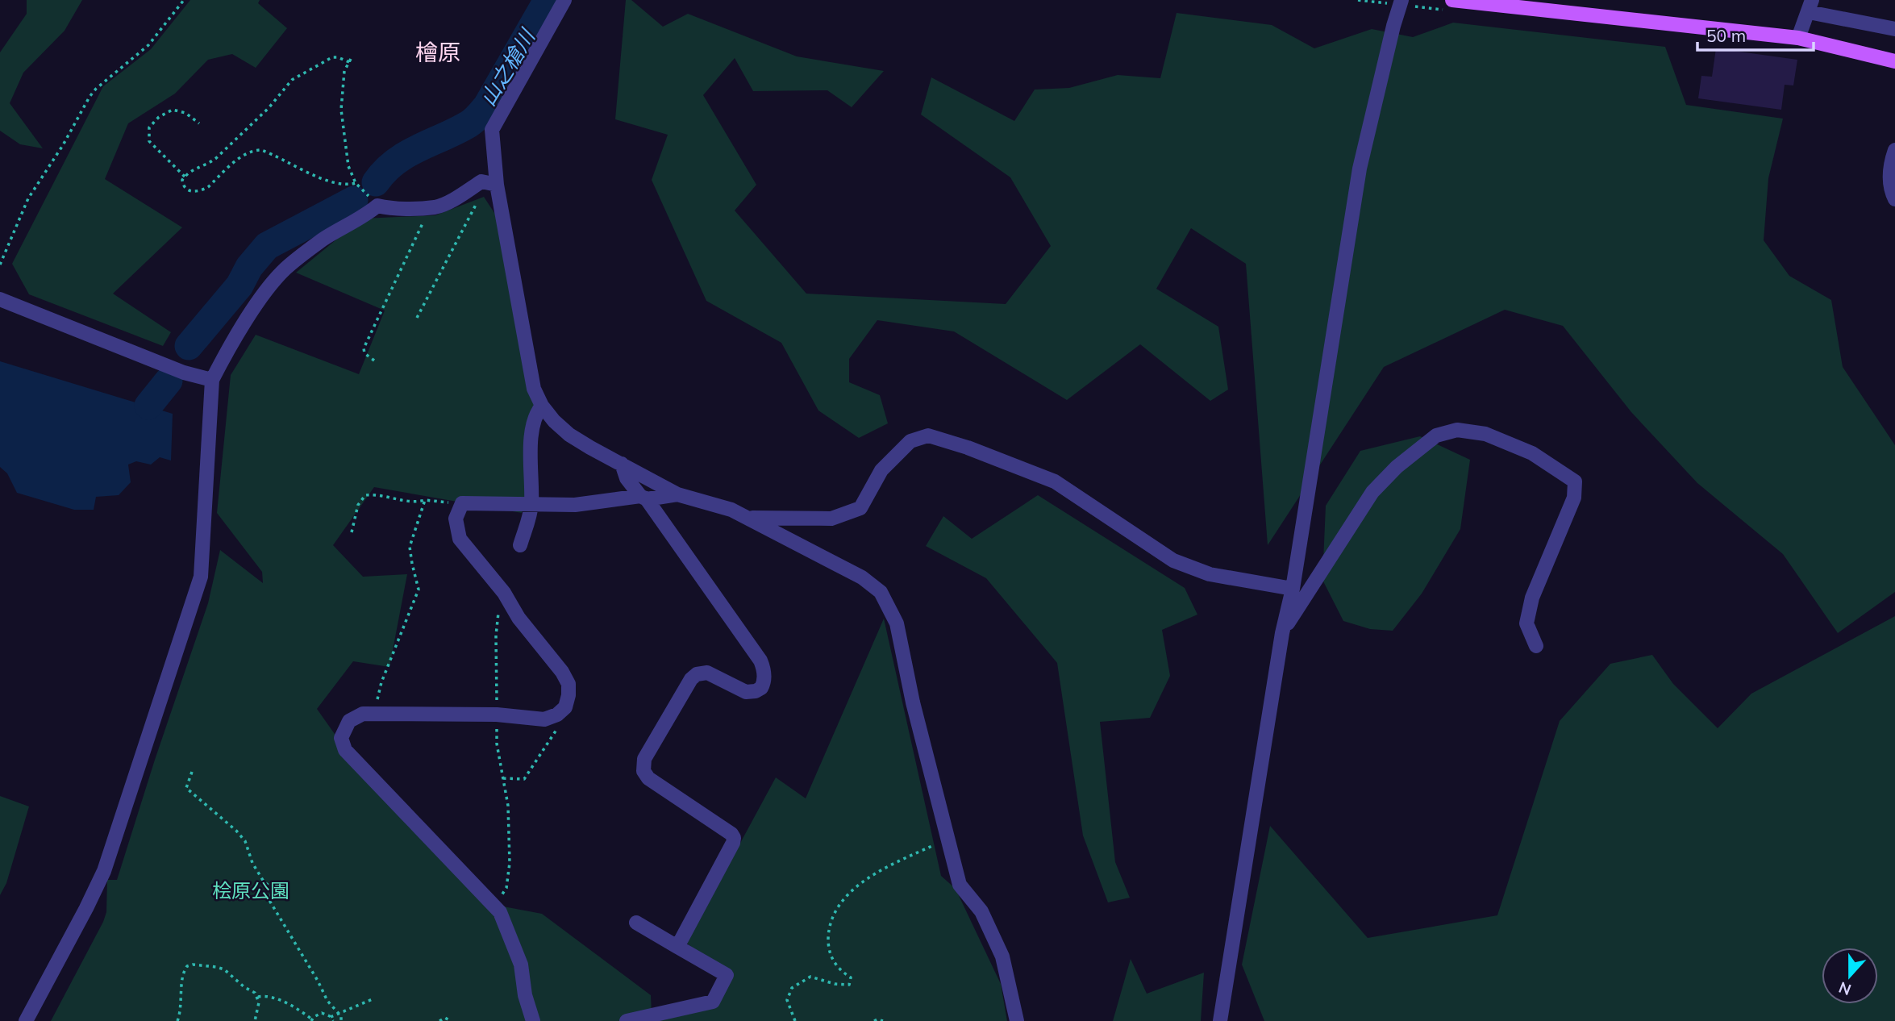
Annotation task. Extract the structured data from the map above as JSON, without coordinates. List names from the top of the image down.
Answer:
{
  "districts": ["檜原"],
  "water": ["山之槍川"],
  "parks": ["桧原公園"],
  "scale_bar": "50 m",
  "north": "bottom"
}
